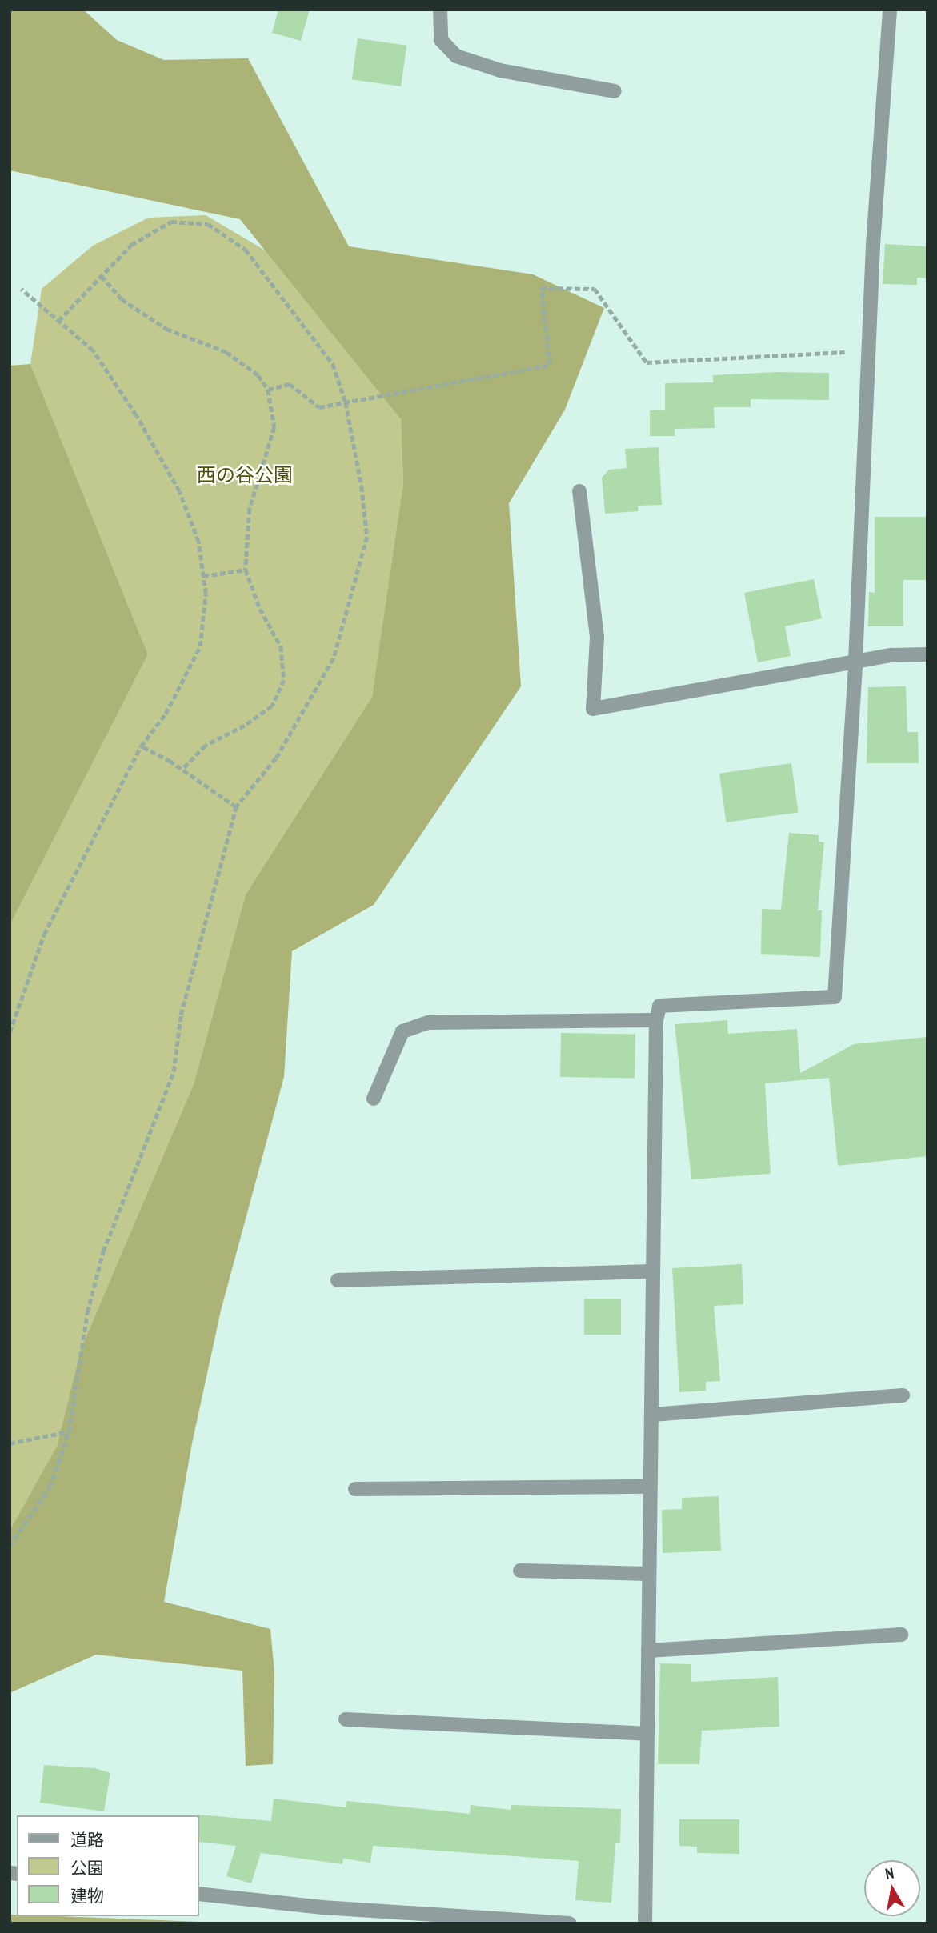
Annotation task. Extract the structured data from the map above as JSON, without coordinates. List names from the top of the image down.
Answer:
{
  "parks": ["西の谷公園"],
  "legend": ["道路", "公園", "建物"],
  "north": "top"
}
